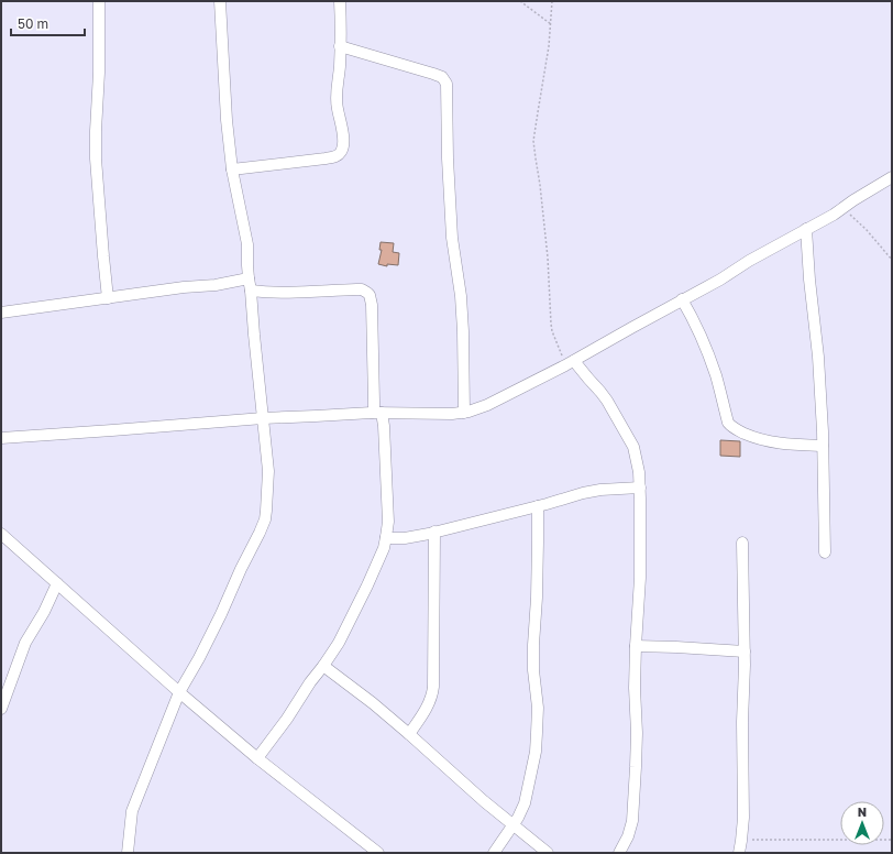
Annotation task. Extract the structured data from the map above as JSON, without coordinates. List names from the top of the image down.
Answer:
{
  "scale_bar": "50 m",
  "north": "top"
}
